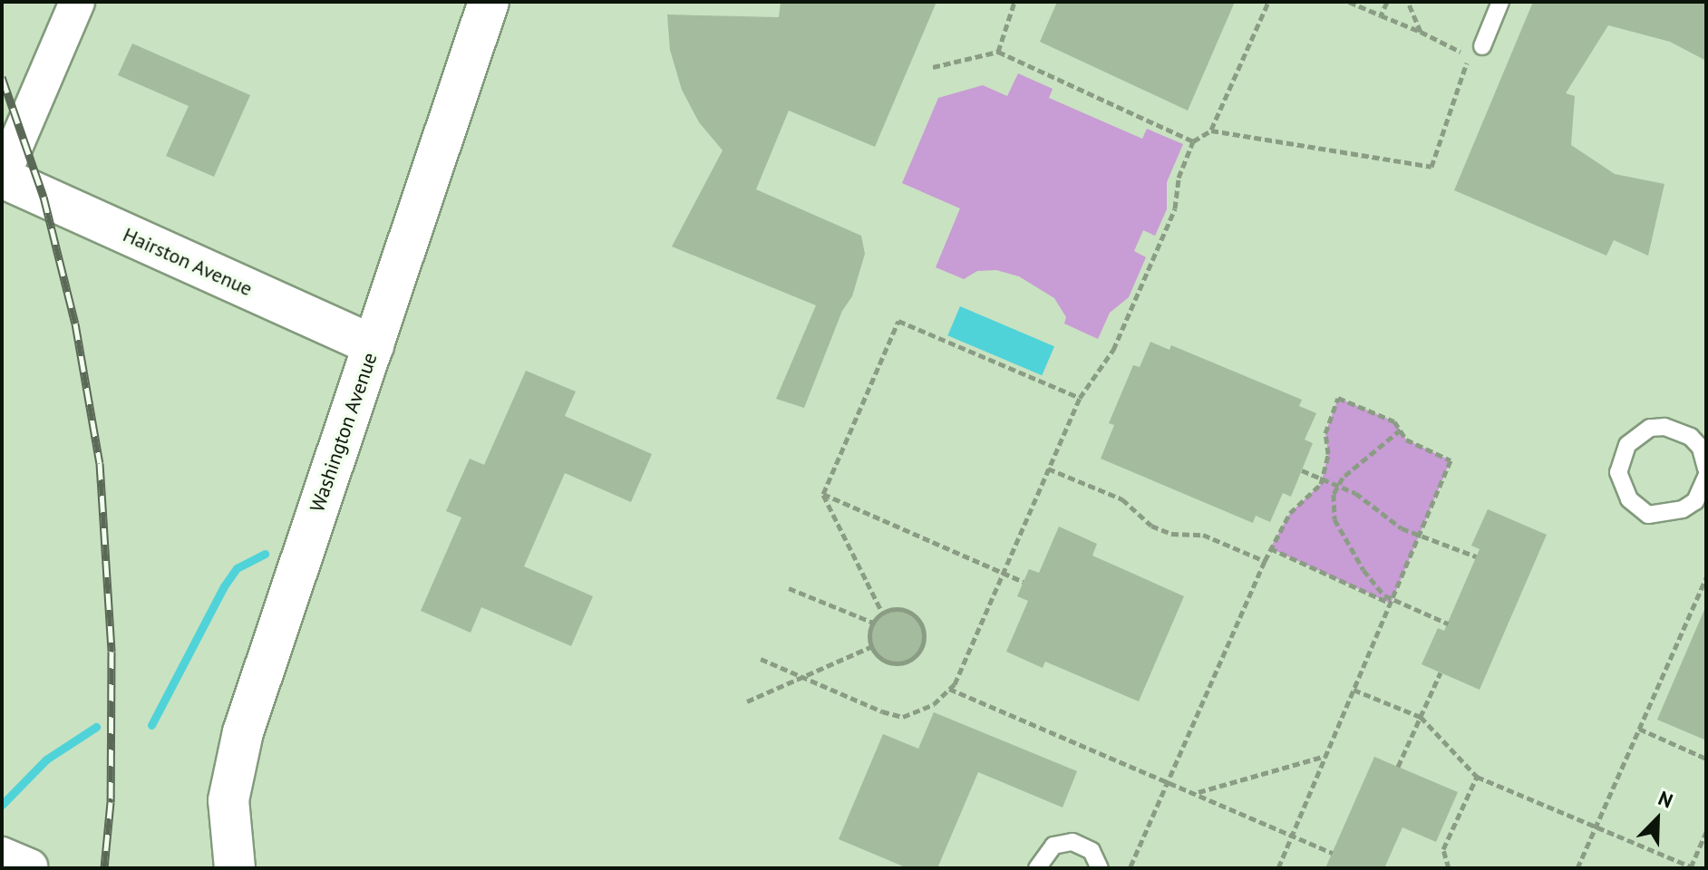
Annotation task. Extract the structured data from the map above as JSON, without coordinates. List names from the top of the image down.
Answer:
{
  "streets": {
    "street": ["Hairston Avenue", "Washington Avenue"]
  },
  "crossings": [
    ["Hairston Avenue", "Washington Avenue"]
  ],
  "north": "top right"
}
